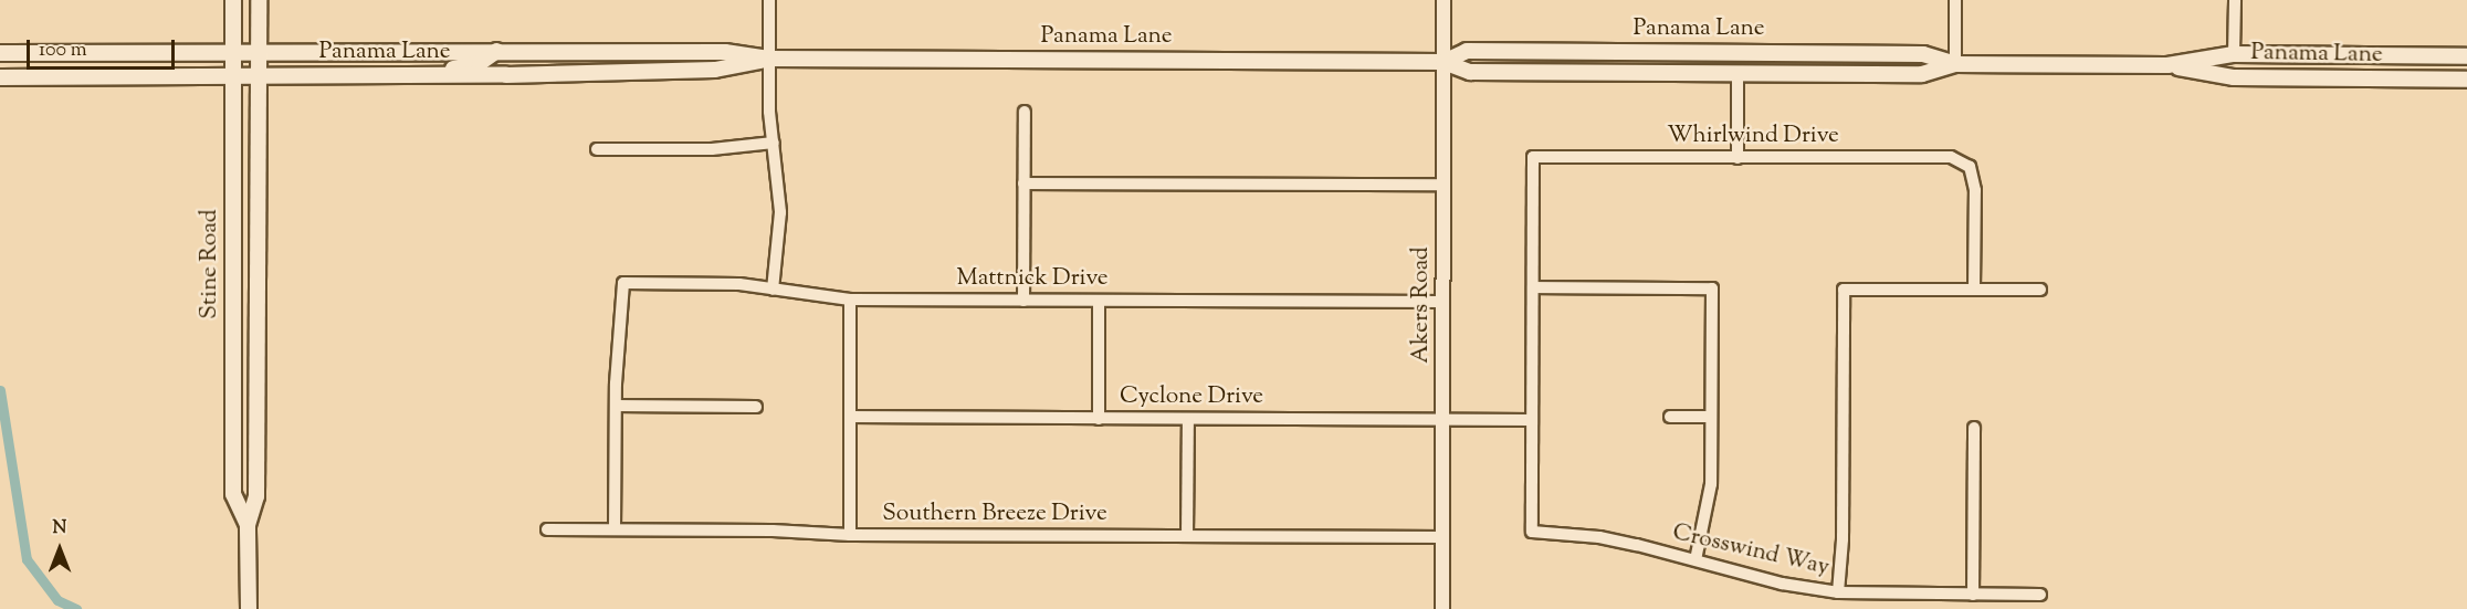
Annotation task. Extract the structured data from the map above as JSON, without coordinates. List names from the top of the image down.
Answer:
{
  "streets": {
    "main road": ["Panama Lane", "Stine Road"],
    "street": [
      "Whirlwind Drive",
      "Mattnick Drive",
      "Akers Road",
      "Cyclone Drive",
      "Southern Breeze Drive",
      "Crosswind Way"
    ]
  },
  "crossings": [
    ["Panama Lane", "Stine Road"],
    ["Panama Lane", "Akers Road"],
    ["Mattnick Drive", "Akers Road"],
    ["Akers Road", "Cyclone Drive"],
    ["Akers Road", "Southern Breeze Drive"],
    ["Cyclone Drive", "Crosswind Way"]
  ],
  "scale_bar": "100 m",
  "north": "top"
}
